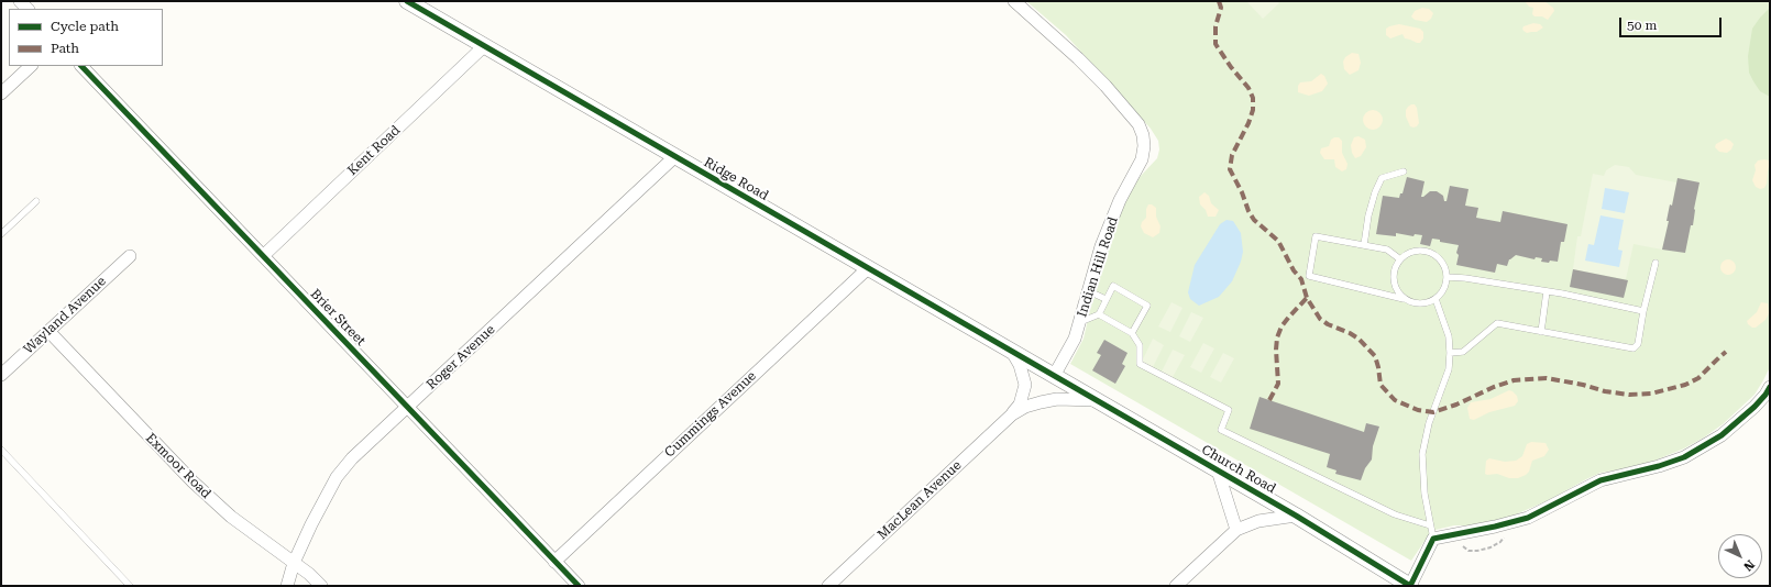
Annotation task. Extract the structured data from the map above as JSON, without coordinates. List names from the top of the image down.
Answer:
{
  "streets": {
    "street": [
      "Kent Road",
      "Ridge Road",
      "Indian Hill Road",
      "Wayland Avenue",
      "Brier Street",
      "Roger Avenue",
      "Cummings Avenue",
      "Exmoor Road",
      "Church Road",
      "MacLean Avenue"
    ]
  },
  "crossings": [
    ["Kent Road", "Ridge Road"],
    ["Kent Road", "Brier Street"],
    ["Ridge Road", "Indian Hill Road"],
    ["Ridge Road", "Roger Avenue"],
    ["Ridge Road", "Cummings Avenue"],
    ["Ridge Road", "Church Road"],
    ["Ridge Road", "MacLean Avenue"],
    ["Indian Hill Road", "Church Road"],
    ["Wayland Avenue", "Exmoor Road"],
    ["Brier Street", "Roger Avenue"],
    ["Brier Street", "Cummings Avenue"],
    ["Roger Avenue", "Exmoor Road"],
    ["Church Road", "MacLean Avenue"]
  ],
  "legend": ["Cycle path", "Path"],
  "scale_bar": "50 m",
  "north": "bottom right"
}
